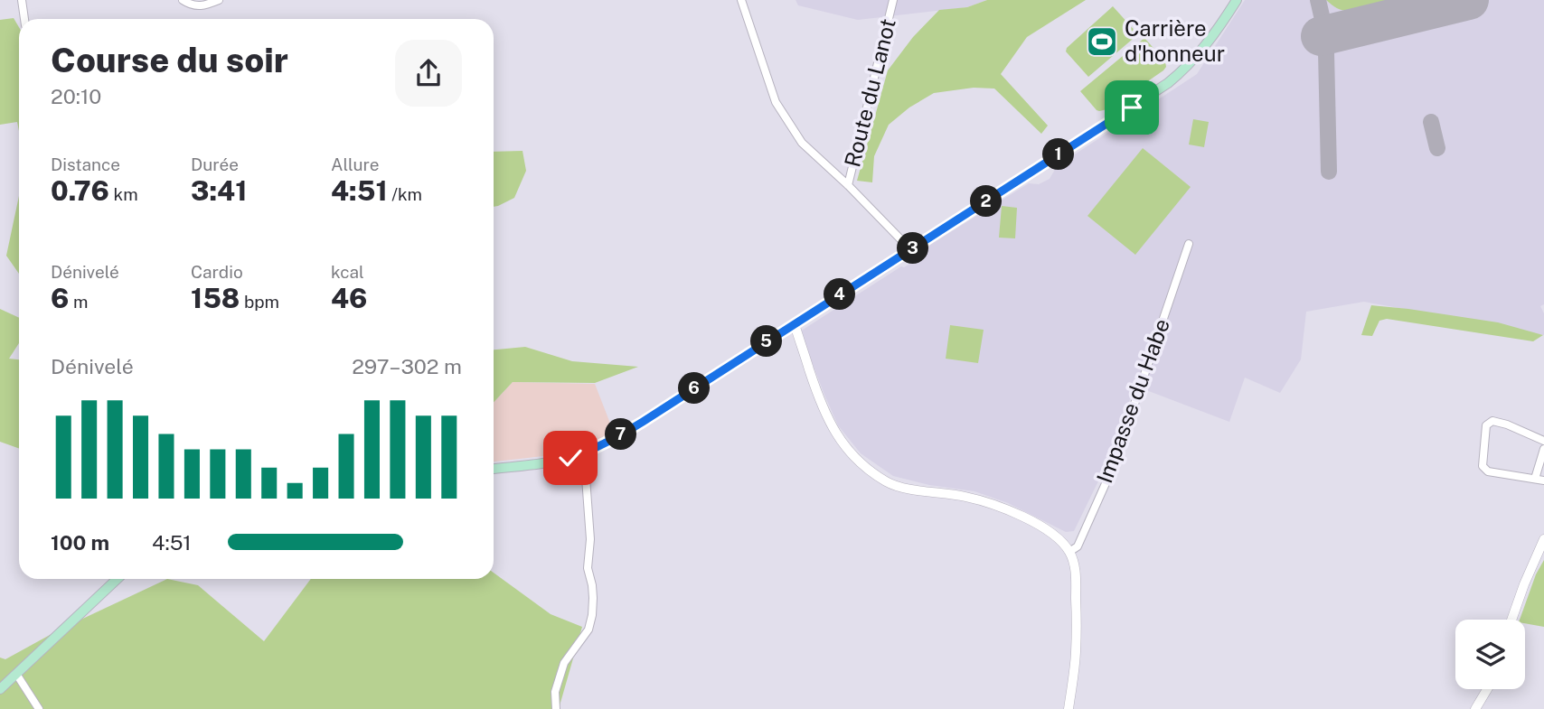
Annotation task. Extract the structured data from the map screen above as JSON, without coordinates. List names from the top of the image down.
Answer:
{
  "streets": {
    "street": ["Route du Lanot", "Impasse du Habe"]
  },
  "places": {
    "sports": ["Carrière d'honneur"]
  },
  "page": {
    "heading": ["Course du soir", "20:10"],
    "stats": [
      ["Distance", "0.76 km"],
      ["Durée", "3:41"],
      ["Allure", "4:51 /km"],
      ["Dénivelé", "6 m"],
      ["Cardio", "158 bpm"],
      ["kcal", "46"]
    ],
    "pins": [
      "1",
      "2",
      "3",
      "4",
      "5",
      "6",
      "7"
    ],
    "chart": ["Dénivelé", "297–302 m"],
    "list": [
      {
        "name": "100 m",
        "note": "4:51"
      }
    ]
  }
}
